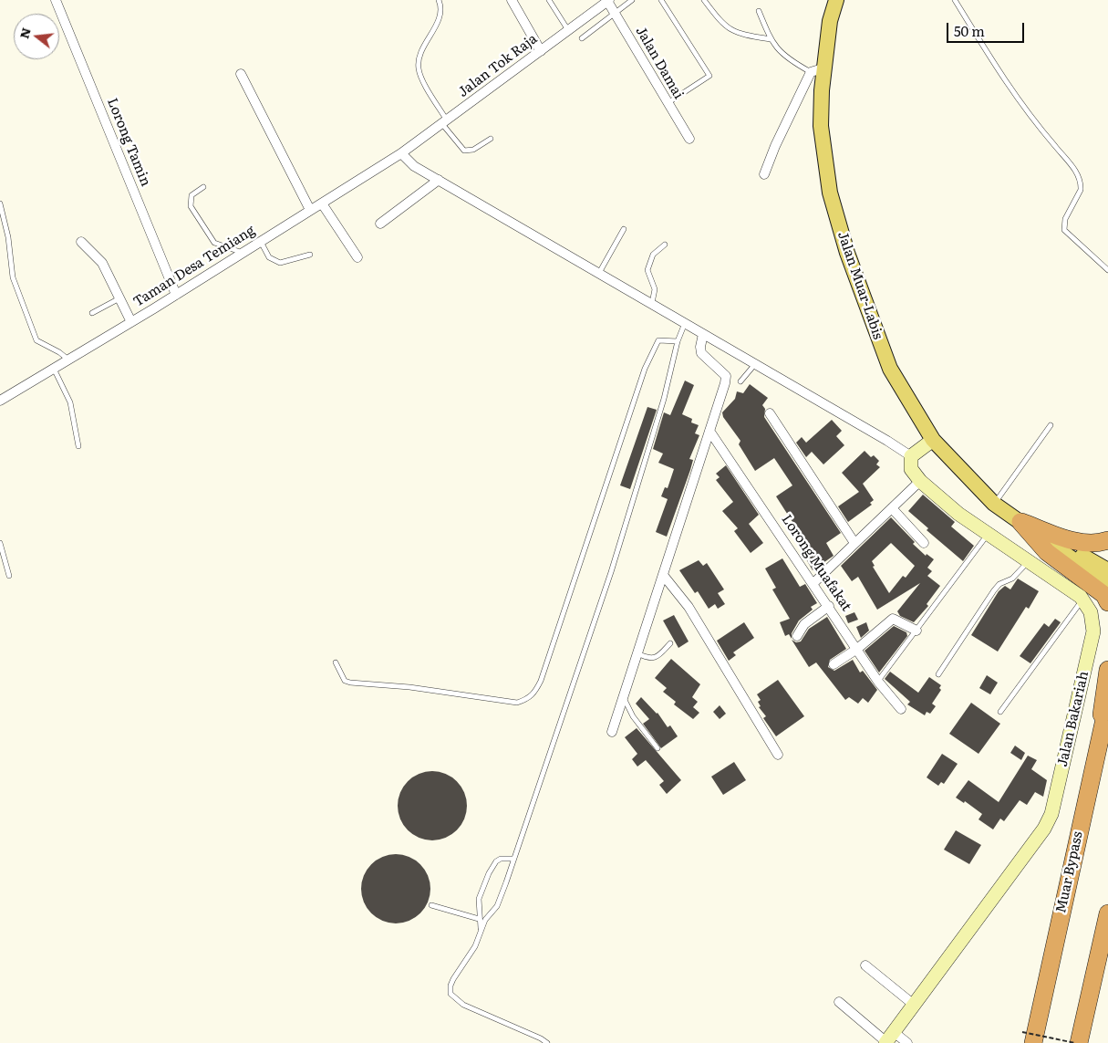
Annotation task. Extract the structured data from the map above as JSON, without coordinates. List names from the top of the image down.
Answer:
{
  "streets": {
    "highway": ["Muar Bypass"],
    "main road": ["Jalan Muar-Labis"],
    "street": [
      "Jalan Damai",
      "Jalan Tok Raja",
      "Lorong Tamin",
      "Taman Desa Temiang",
      "Lorong Muafakat",
      "Jalan Bakariah"
    ]
  },
  "crossings": [
    ["Jalan Damai", "Jalan Tok Raja"],
    ["Jalan Tok Raja", "Taman Desa Temiang"],
    ["Lorong Tamin", "Taman Desa Temiang"]
  ],
  "scale_bar": "50 m",
  "north": "left"
}
